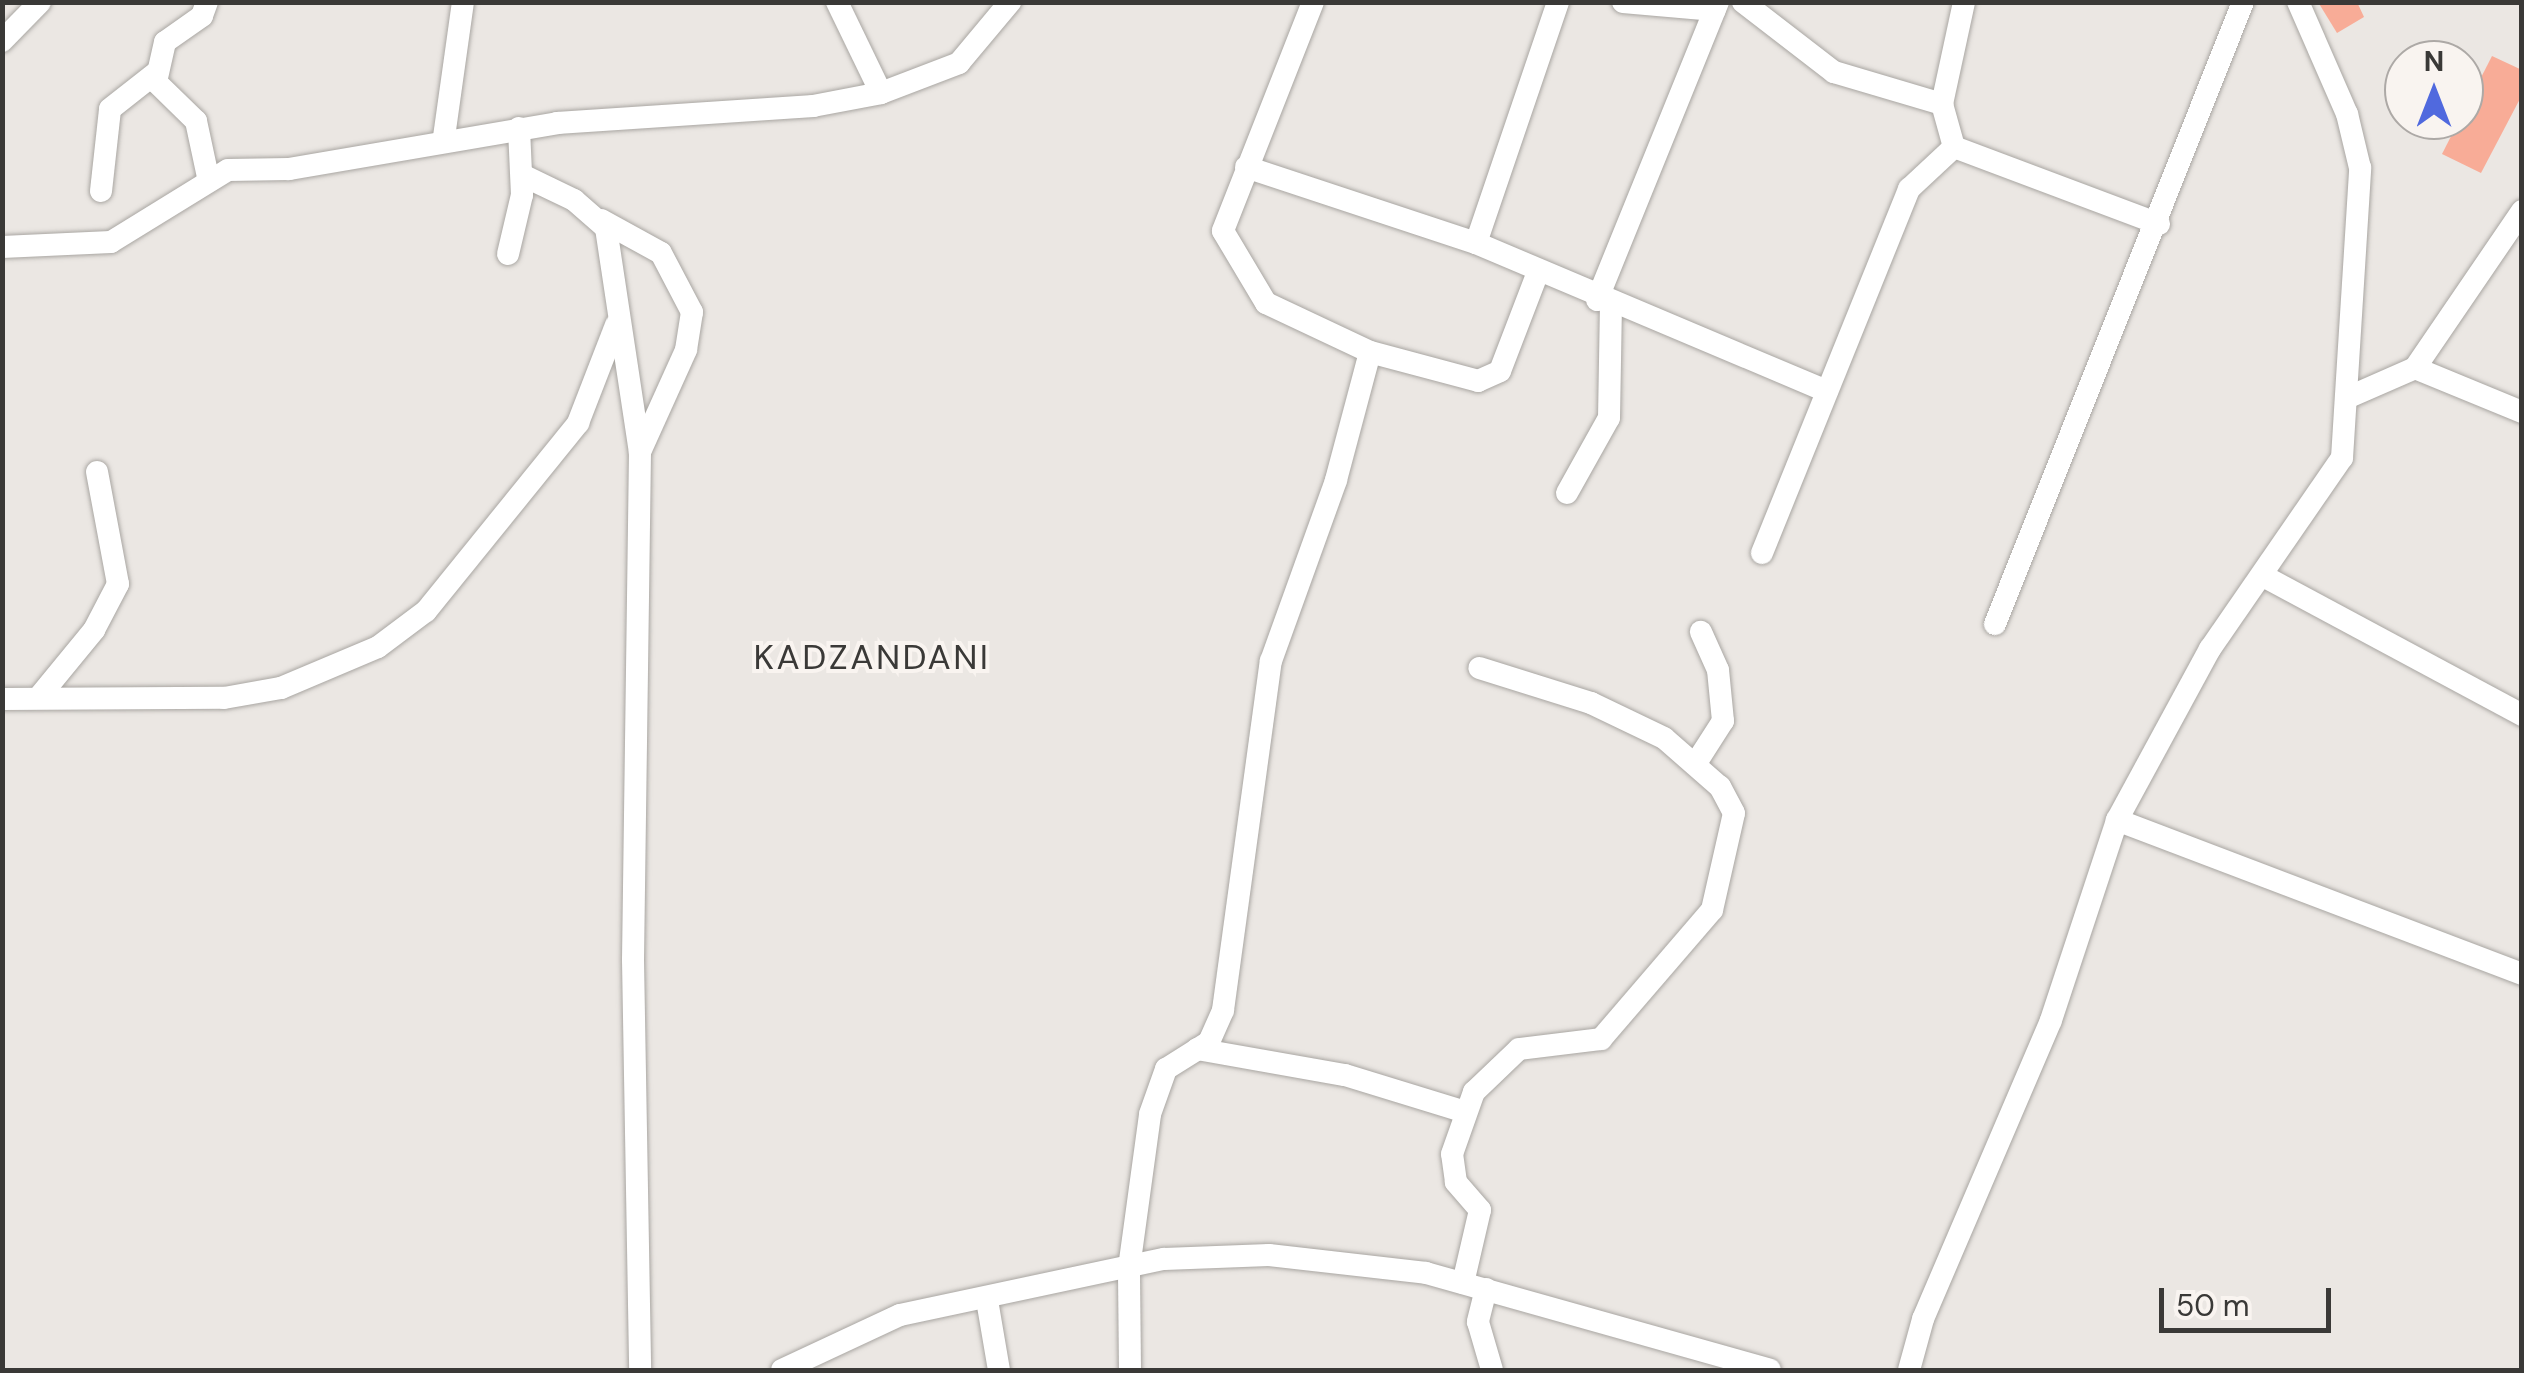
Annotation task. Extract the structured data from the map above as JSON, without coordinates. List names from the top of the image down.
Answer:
{
  "districts": ["KADZANDANI"],
  "scale_bar": "50 m",
  "north": "top"
}
